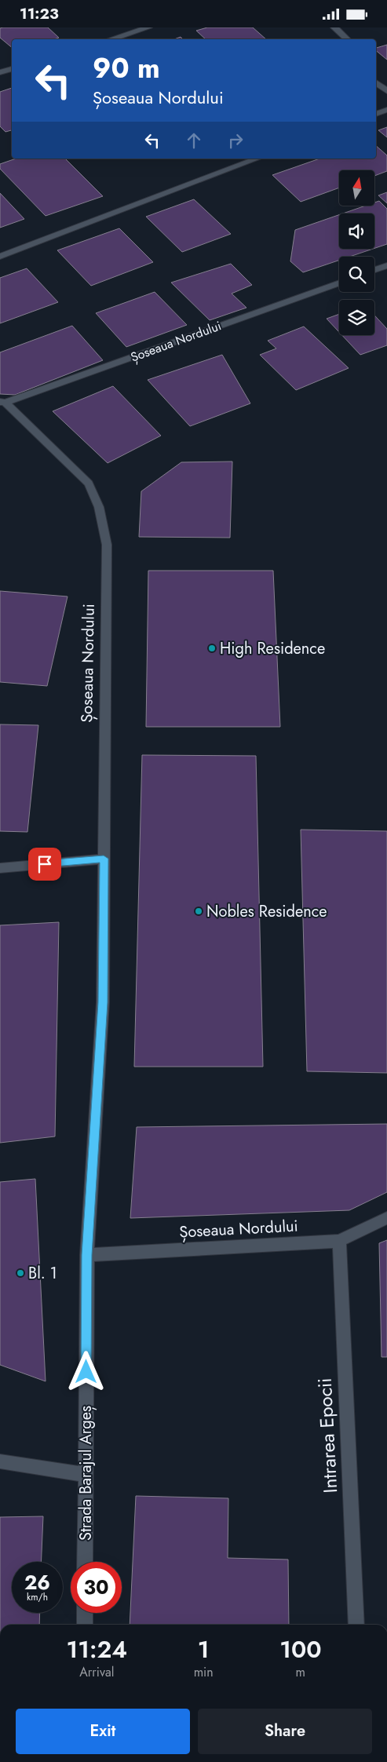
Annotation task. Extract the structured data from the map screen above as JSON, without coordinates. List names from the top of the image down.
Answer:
{
  "streets": {
    "street": ["Șoseaua Nordului", "Intrarea Epocii", "Strada Barajul Argeș"]
  },
  "crossings": [
    ["Șoseaua Nordului", "Intrarea Epocii"],
    ["Șoseaua Nordului", "Strada Barajul Argeș"]
  ],
  "places": ["High Residence", "Nobles Residence", "Bl. 1"],
  "north": "top",
  "page": {
    "status": "11:23",
    "turn": ["90 m", "Șoseaua Nordului"],
    "speed": "26 km/h",
    "limit": "30",
    "eta": [
      "11:24",
      "Arrival",
      "1",
      "min",
      "100",
      "m"
    ],
    "buttons": ["Exit", "Share"]
  }
}
